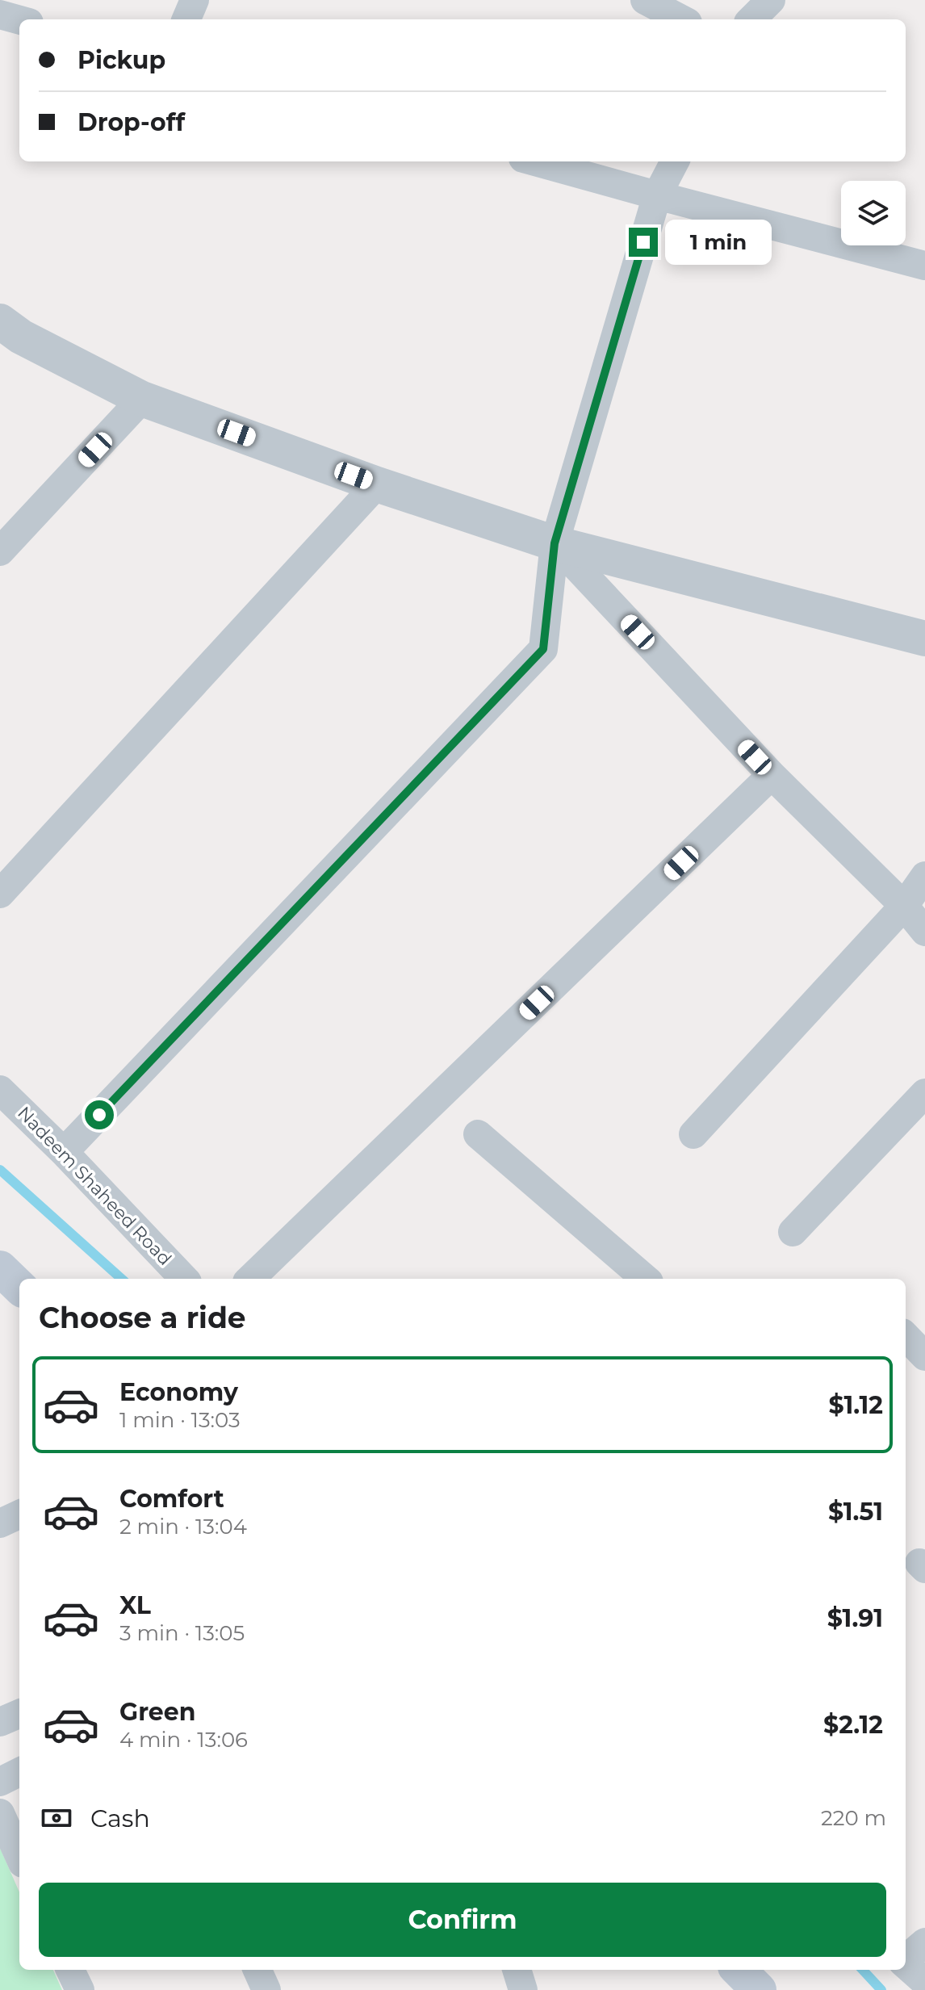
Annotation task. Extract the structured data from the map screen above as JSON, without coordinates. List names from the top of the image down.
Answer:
{
  "streets": {
    "street": ["Nadeem Shaheed Road"]
  },
  "page": {
    "banner": ["Pickup", "Drop-off"],
    "bubble": "1 min",
    "heading": "Choose a ride",
    "list": [
      {
        "name": "Economy",
        "note": "1 min · 13:03",
        "value": "$1.12"
      },
      {
        "name": "Comfort",
        "note": "2 min · 13:04",
        "value": "$1.51"
      },
      {
        "name": "XL",
        "note": "3 min · 13:05",
        "value": "$1.91"
      },
      {
        "name": "Green",
        "note": "4 min · 13:06",
        "value": "$2.12"
      }
    ],
    "pay": ["Cash", "220 m"],
    "buttons": "Confirm"
  }
}
